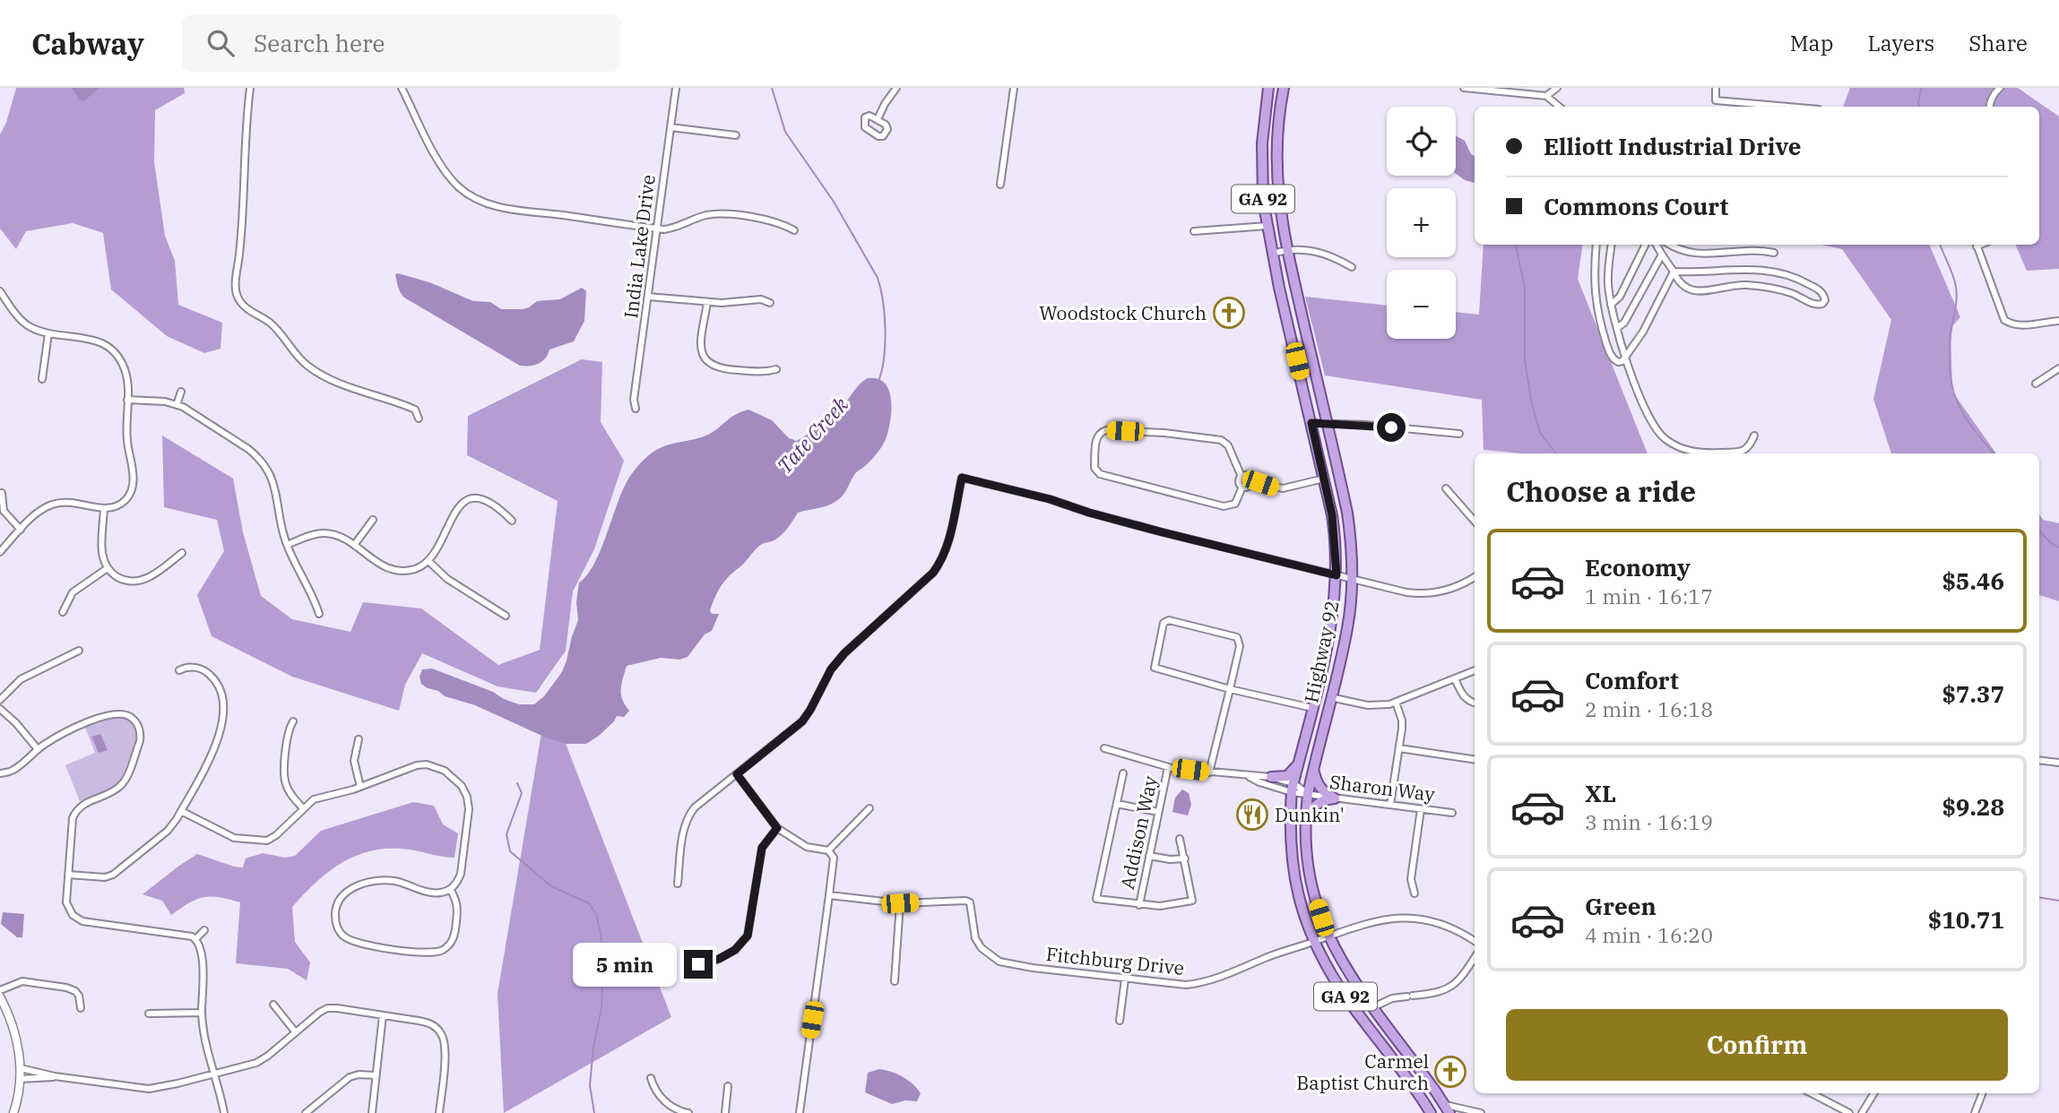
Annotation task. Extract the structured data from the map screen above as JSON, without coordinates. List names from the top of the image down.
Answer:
{
  "streets": {
    "main road": ["GA 92", "Highway 92"],
    "street": [
      "India Lake Drive",
      "Sharon Way",
      "Addison Way",
      "Fitchburg Drive"
    ]
  },
  "crossings": [
    ["Highway 92", "Sharon Way"],
    ["Highway 92", "Fitchburg Drive"]
  ],
  "water": ["Tate Creek"],
  "places": {
    "church": ["Woodstock Church", "Carmel Baptist Church"],
    "restaurant": ["Dunkin'"]
  },
  "page": {
    "header": "Cabway",
    "search": "Search here",
    "nav": ["Map", "Layers", "Share"],
    "map_buttons": ["+", "−"],
    "banner": ["Elliott Industrial Drive", "Commons Court"],
    "heading": "Choose a ride",
    "list": [
      {
        "name": "Economy",
        "note": "1 min · 16:17",
        "value": "$5.46"
      },
      {
        "name": "Comfort",
        "note": "2 min · 16:18",
        "value": "$7.37"
      },
      {
        "name": "XL",
        "note": "3 min · 16:19",
        "value": "$9.28"
      },
      {
        "name": "Green",
        "note": "4 min · 16:20",
        "value": "$10.71"
      }
    ],
    "bubble": "5 min",
    "buttons": "Confirm"
  }
}
